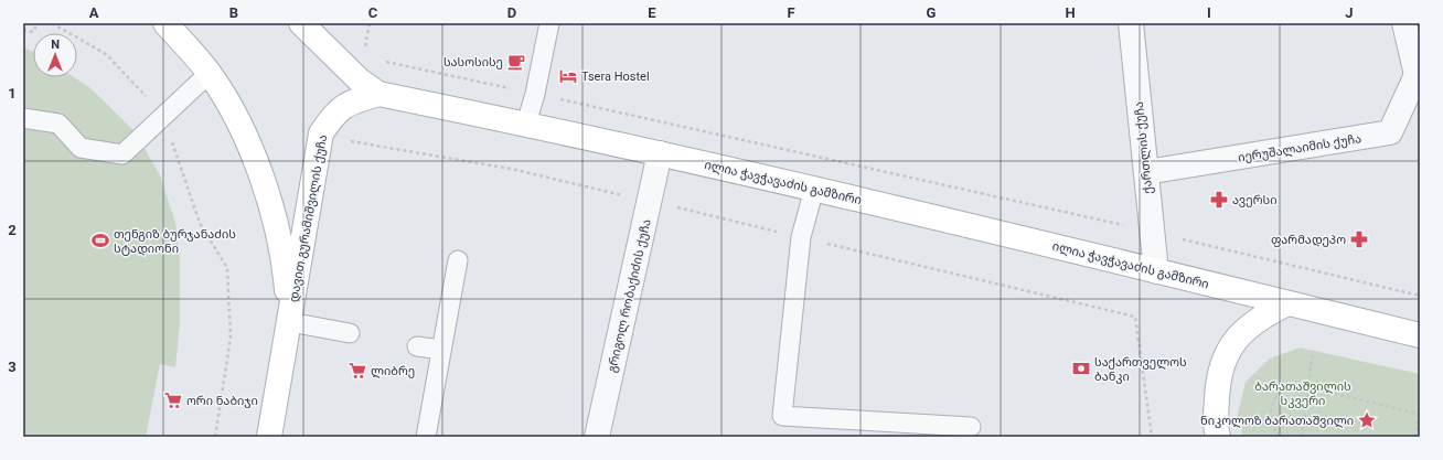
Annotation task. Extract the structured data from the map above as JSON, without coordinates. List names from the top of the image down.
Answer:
{
  "streets": {
    "main road": ["ილია ჭავჭავაძის გამზირი", "დავით გურამიშვილის ქუჩა"],
    "street": ["ქართლის ქუჩა", "იერუშალაიმის ქუჩა", "გრიგოლ რობაქიძის ქუჩა"]
  },
  "crossings": [
    ["ქართლის ქუჩა", "იერუშალაიმის ქუჩა"],
    ["ქართლის ქუჩა", "ილია ჭავჭავაძის გამზირი"],
    ["ილია ჭავჭავაძის გამზირი", "დავით გურამიშვილის ქუჩა"],
    ["ილია ჭავჭავაძის გამზირი", "გრიგოლ რობაქიძის ქუჩა"]
  ],
  "parks": ["ბარათაშვილის სკვერი"],
  "places": {
    "cafe": ["სასოსისე"],
    "hotel": ["Tsera Hostel"],
    "pharmacy": ["ავერსი", "ფარმადეპო"],
    "sports": ["თენგიზ ბურჯანაძის სტადიონი"],
    "bank": ["საქართველოს ბანკი"],
    "supermarket": ["ლიბრე", "ორი ნაბიჯი"],
    "place": ["ნიკოლოზ ბარათაშვილი"]
  },
  "north": "top",
  "grid": {
    "columns": [
      "A",
      "B",
      "C",
      "D",
      "E",
      "F",
      "G",
      "H",
      "I",
      "J"
    ],
    "rows": ["1", "2", "3"]
  }
}
